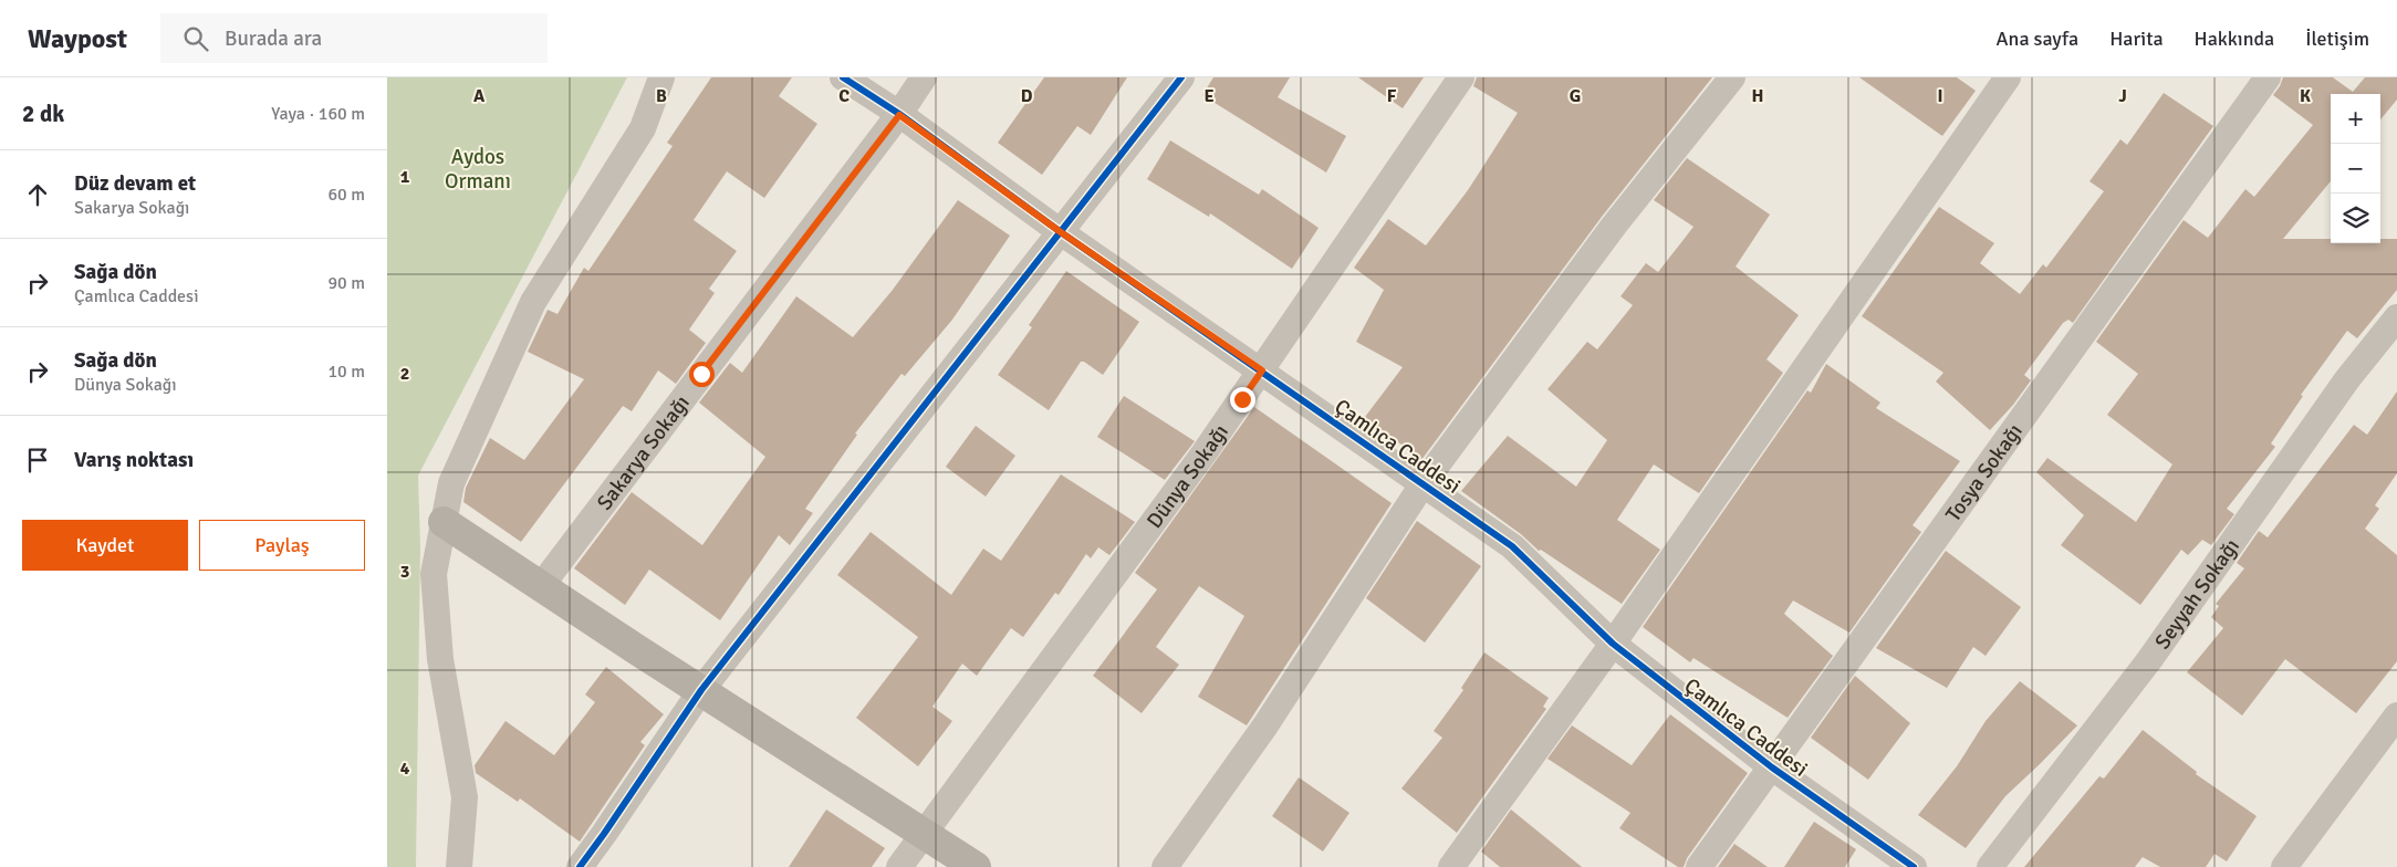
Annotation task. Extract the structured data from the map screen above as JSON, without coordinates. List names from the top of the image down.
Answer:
{
  "streets": {
    "street": [
      "Çamlıca Caddesi",
      "Sakarya Sokağı",
      "Tosya Sokağı",
      "Dünya Sokağı",
      "Seyyah Sokağı"
    ]
  },
  "crossings": [
    ["Çamlıca Caddesi", "Sakarya Sokağı"],
    ["Çamlıca Caddesi", "Tosya Sokağı"],
    ["Çamlıca Caddesi", "Dünya Sokağı"]
  ],
  "parks": ["Aydos Ormanı"],
  "page": {
    "header": "Waypost",
    "search": "Burada ara",
    "nav": [
      "Ana sayfa",
      "Harita",
      "Hakkında",
      "İletişim"
    ],
    "heading": ["2 dk", "Yaya · 160 m"],
    "map_buttons": ["+", "−"],
    "list": [
      ["Düz devam et", "Sakarya Sokağı", "60 m"],
      ["Sağa dön", "Çamlıca Caddesi", "90 m"],
      ["Sağa dön", "Dünya Sokağı", "10 m"],
      "Varış noktası"
    ],
    "buttons": ["Kaydet", "Paylaş"]
  },
  "grid": {
    "columns": [
      "A",
      "B",
      "C",
      "D",
      "E",
      "F",
      "G",
      "H",
      "I",
      "J",
      "K"
    ],
    "rows": [
      "1",
      "2",
      "3",
      "4"
    ]
  }
}
